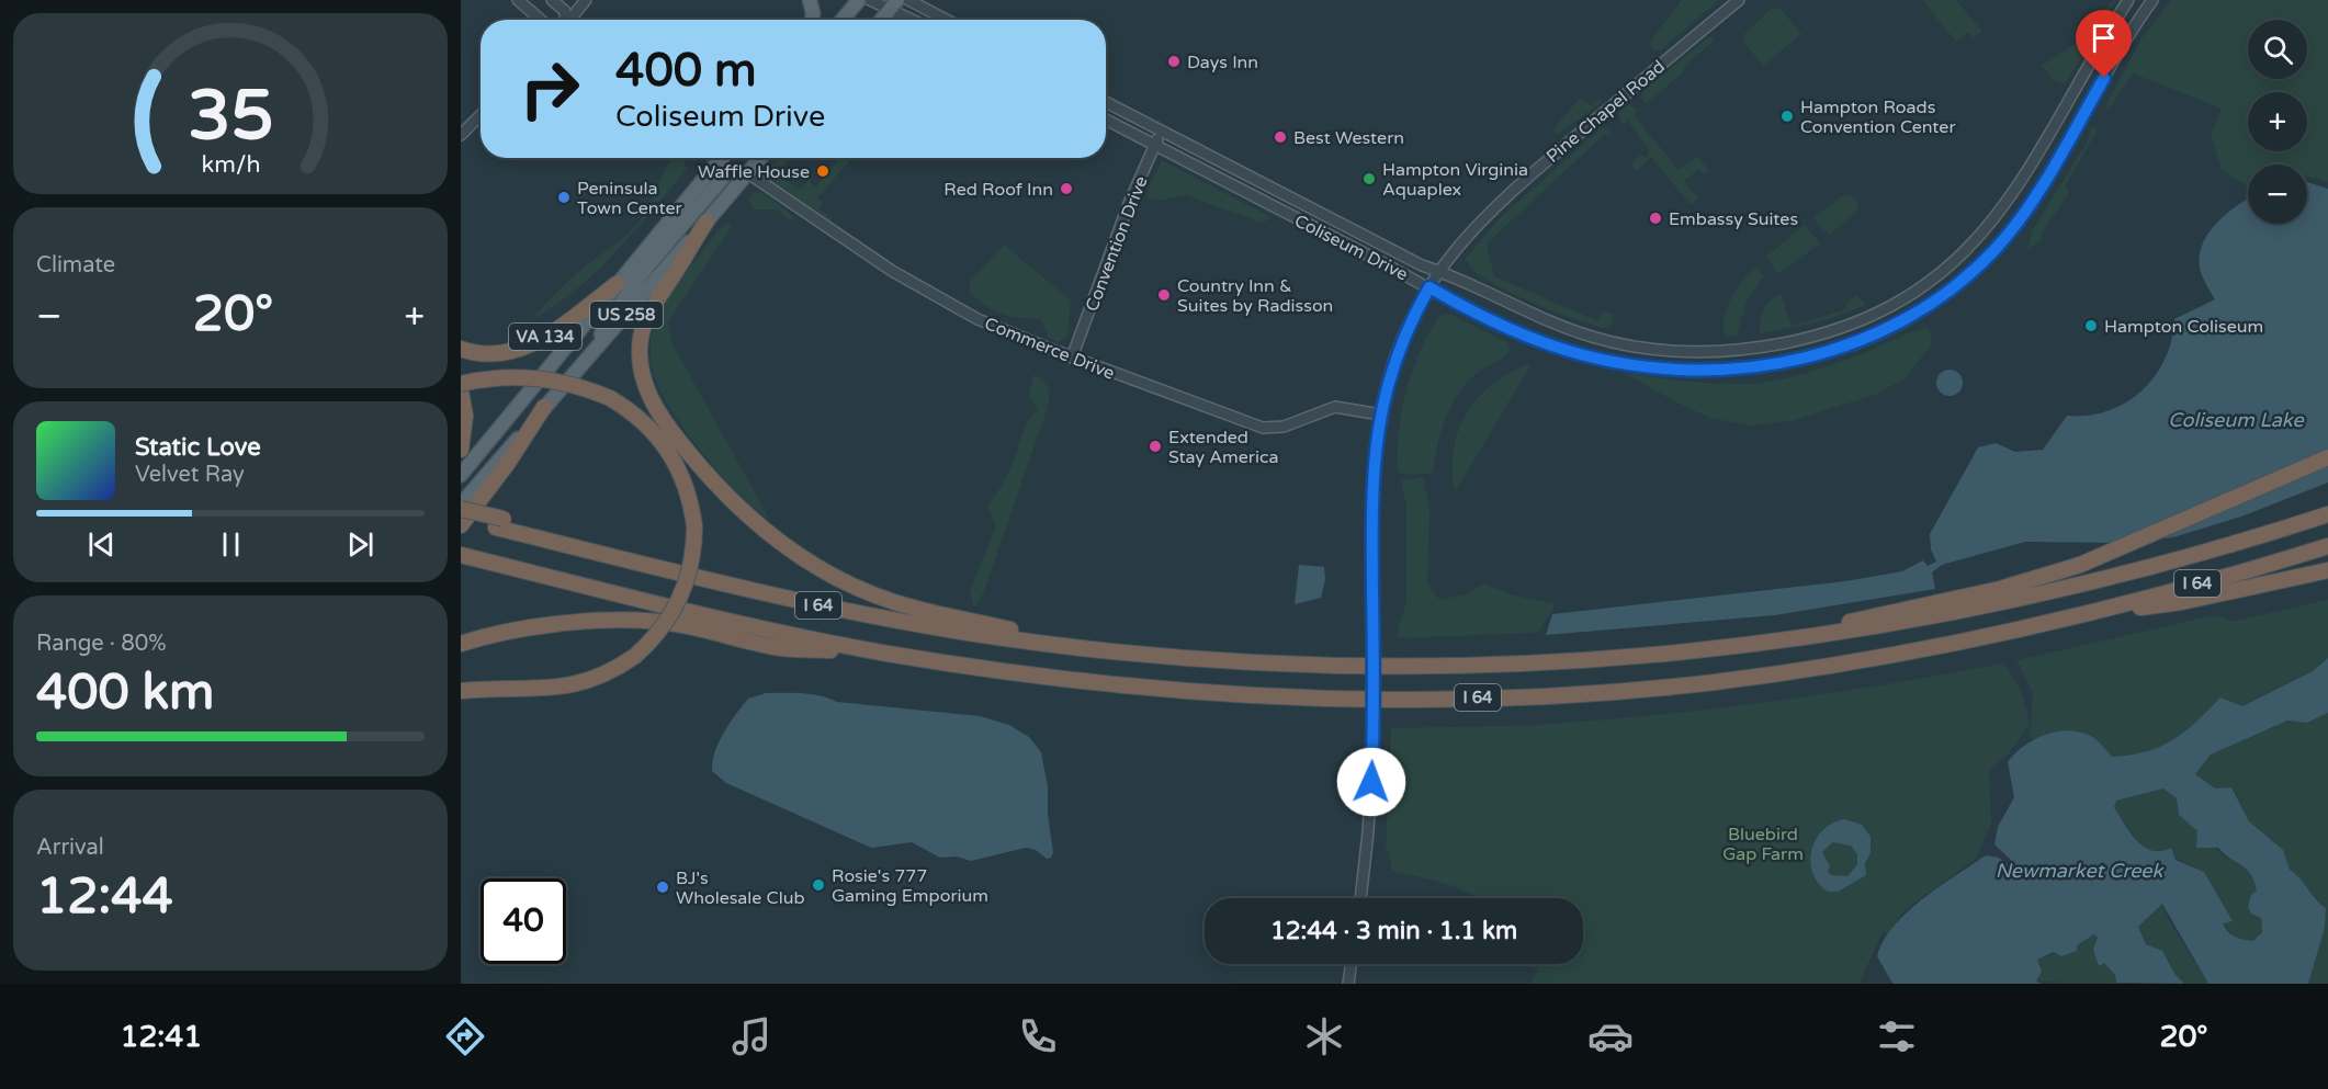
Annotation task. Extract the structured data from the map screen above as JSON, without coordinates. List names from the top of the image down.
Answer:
{
  "streets": {
    "highway": ["VA 134", "I 64"],
    "main road": ["US 258"],
    "street": [
      "Pine Chapel Road",
      "Convention Drive",
      "Coliseum Drive",
      "Commerce Drive"
    ]
  },
  "crossings": [
    ["Pine Chapel Road", "Coliseum Drive"],
    ["Pine Chapel Road", "Commerce Drive"],
    ["Convention Drive", "Coliseum Drive"],
    ["Convention Drive", "Commerce Drive"],
    ["US 258", "VA 134"],
    ["US 258", "Commerce Drive"]
  ],
  "water": ["Coliseum Lake", "Newmarket Creek"],
  "parks": ["Bluebird Gap Farm"],
  "places": [
    "Days Inn",
    "Hampton Roads Convention Center",
    "Best Western",
    "Waffle House",
    "Hampton Virginia Aquaplex",
    "Red Roof Inn",
    "Peninsula Town Center",
    "Embassy Suites",
    "Country Inn & Suites by Radisson",
    "Hampton Coliseum",
    "Extended Stay America",
    "Rosie's 777 Gaming Emporium",
    "BJ's Wholesale Club"
  ],
  "page": {
    "map_buttons": ["+", "−"],
    "turn": ["400 m", "Coliseum Drive"],
    "tile": [
      "Climate",
      ["Range · 80%", "400 km"],
      ["Arrival", "12:44"]
    ],
    "heat": ["−", "20°", "+"],
    "song": ["Static Love", "Velvet Ray"],
    "limit": "40",
    "trip": "12:44 · 3 min · 1.1 km",
    "tabs": ["12:41", "20°"],
    "gauge": ["35", "km/h"]
  }
}
